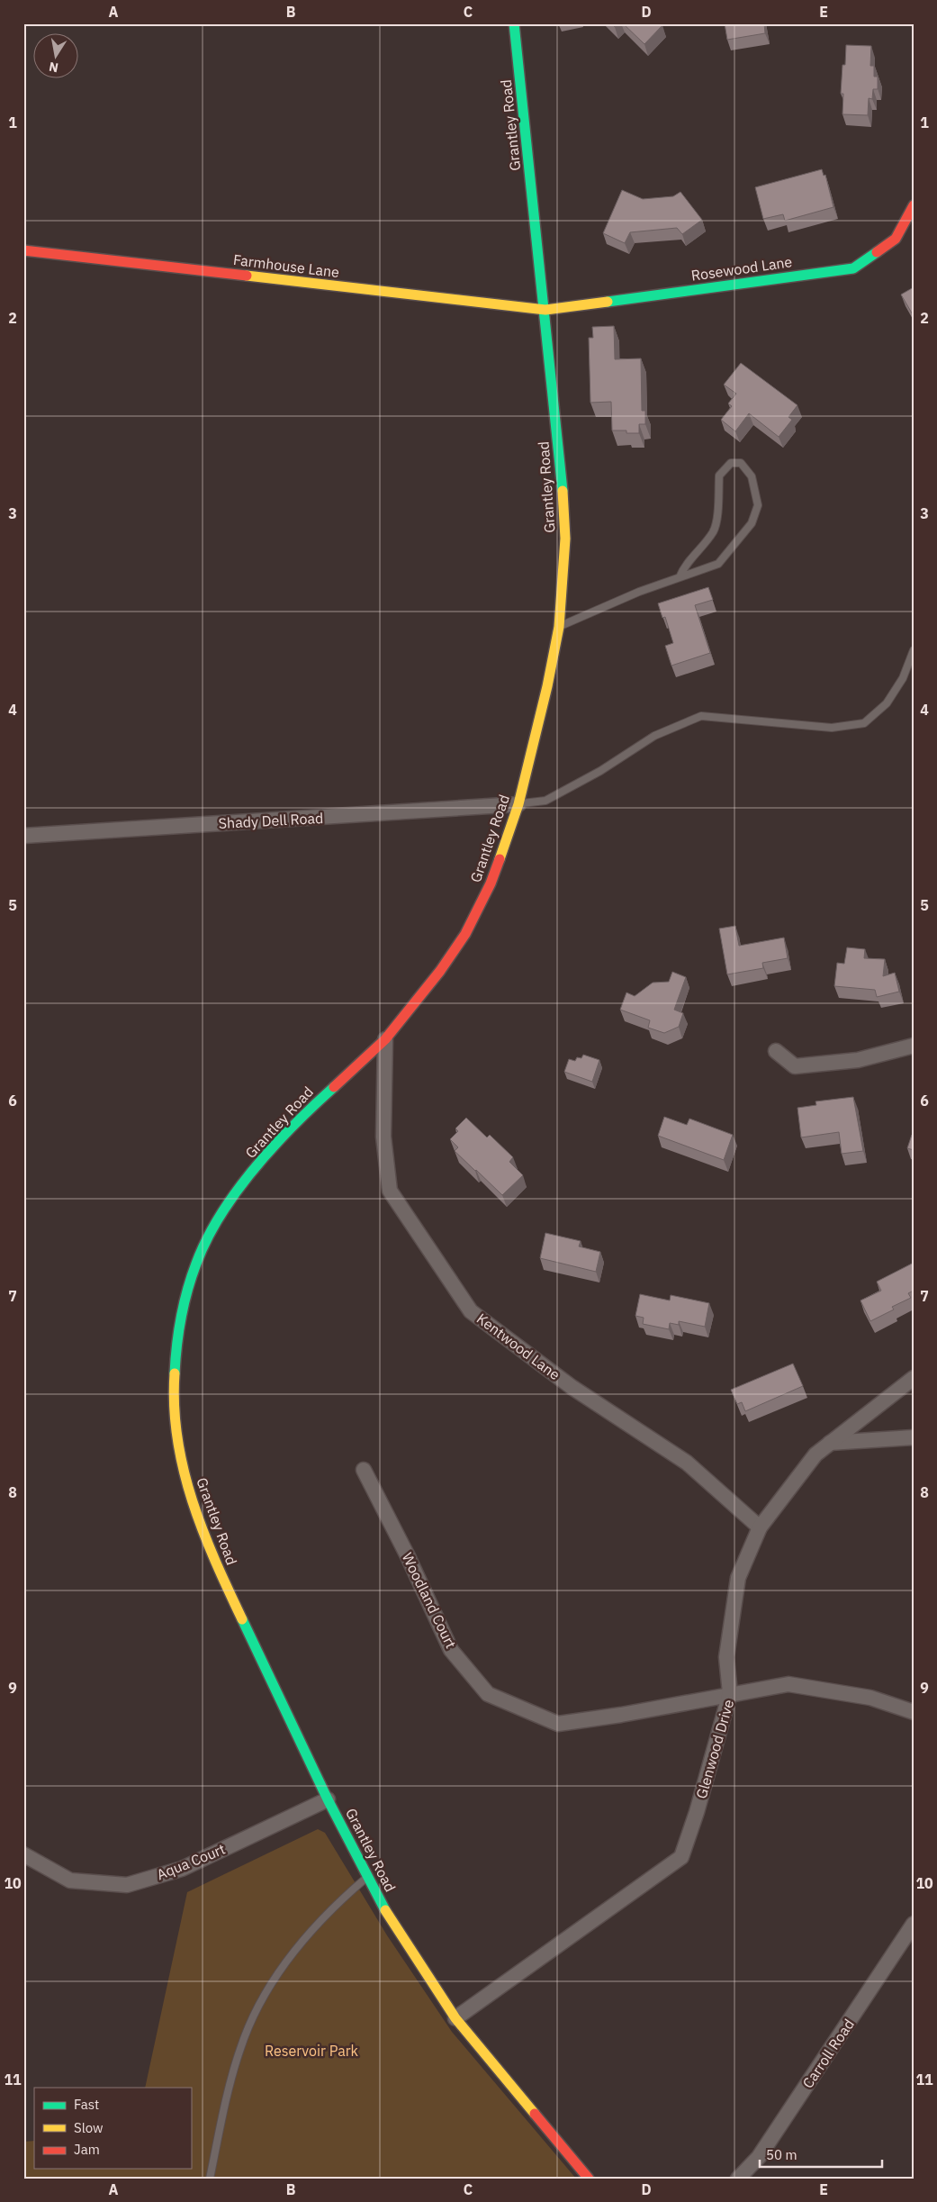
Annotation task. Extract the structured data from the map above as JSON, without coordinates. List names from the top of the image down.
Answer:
{
  "streets": {
    "street": [
      "Grantley Road",
      "Farmhouse Lane",
      "Rosewood Lane",
      "Shady Dell Road",
      "Kentwood Lane",
      "Woodland Court",
      "Glenwood Drive",
      "Aqua Court",
      "Carroll Road"
    ]
  },
  "crossings": [
    ["Grantley Road", "Farmhouse Lane"],
    ["Grantley Road", "Rosewood Lane"],
    ["Grantley Road", "Shady Dell Road"],
    ["Grantley Road", "Kentwood Lane"],
    ["Grantley Road", "Glenwood Drive"],
    ["Grantley Road", "Aqua Court"],
    ["Farmhouse Lane", "Rosewood Lane"],
    ["Kentwood Lane", "Glenwood Drive"],
    ["Woodland Court", "Glenwood Drive"]
  ],
  "parks": ["Reservoir Park"],
  "legend": ["Fast", "Slow", "Jam"],
  "scale_bar": "50 m",
  "north": "bottom",
  "grid": {
    "columns": [
      "A",
      "B",
      "C",
      "D",
      "E"
    ],
    "rows": [
      "1",
      "2",
      "3",
      "4",
      "5",
      "6",
      "7",
      "8",
      "9",
      "10",
      "11"
    ]
  }
}
